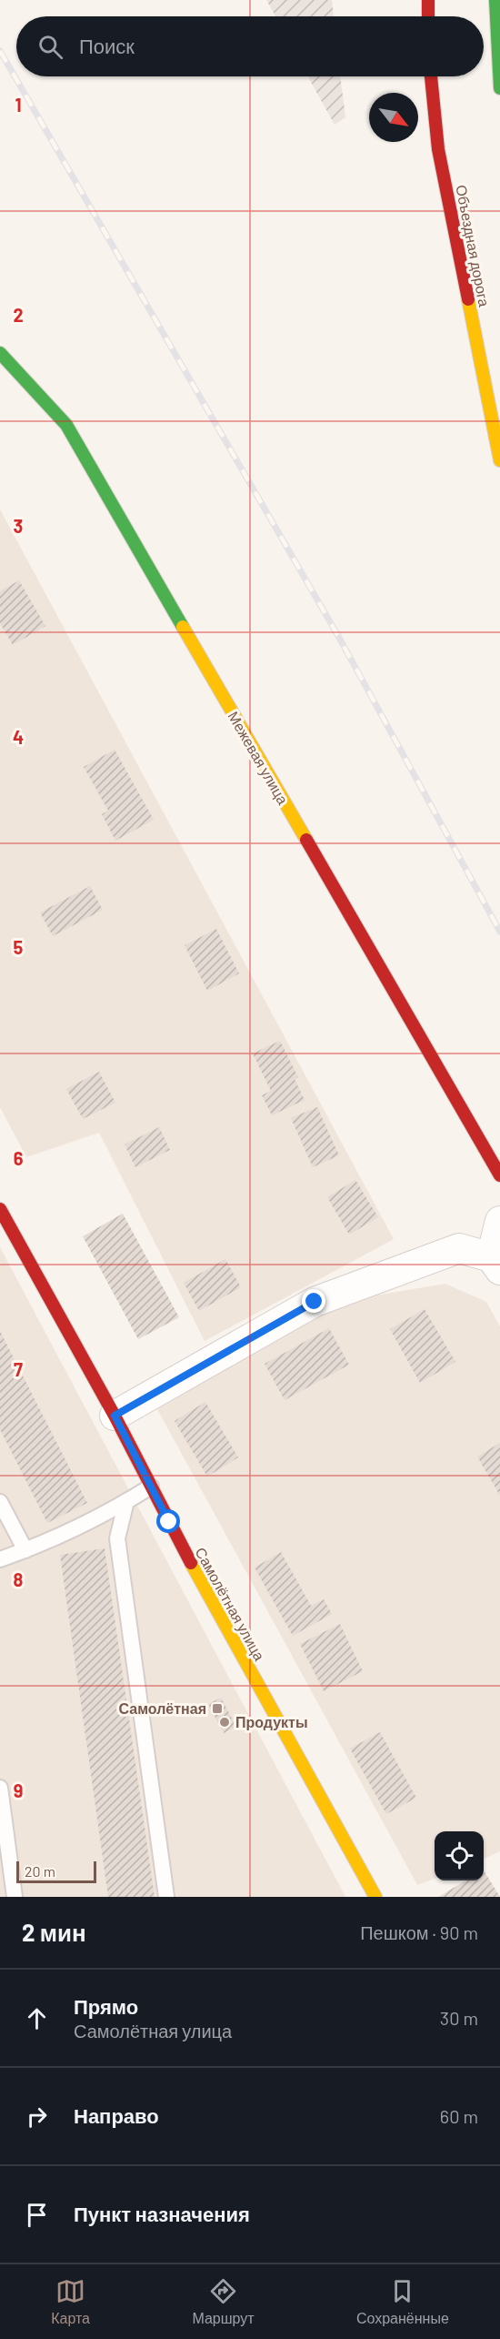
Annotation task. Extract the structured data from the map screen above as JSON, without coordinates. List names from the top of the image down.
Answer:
{
  "streets": {
    "main road": ["Объездная дорога", "Межевая улица", "Самолётная улица"]
  },
  "places": {
    "transit": ["Самолётная"],
    "other": ["Продукты"]
  },
  "scale_bar": "20 m",
  "north": "bottom right",
  "page": {
    "search": "Поиск",
    "scale": "20 m",
    "heading": ["2 мин", "Пешком · 90 m"],
    "list": [
      ["Прямо", "Самолётная улица", "30 m"],
      ["Направо", "60 m"],
      "Пункт назначения"
    ],
    "nav": ["Карта", "Маршрут", "Сохранённые"]
  },
  "grid": {
    "rows": [
      "1",
      "2",
      "3",
      "4",
      "5",
      "6",
      "7",
      "8",
      "9"
    ]
  }
}
